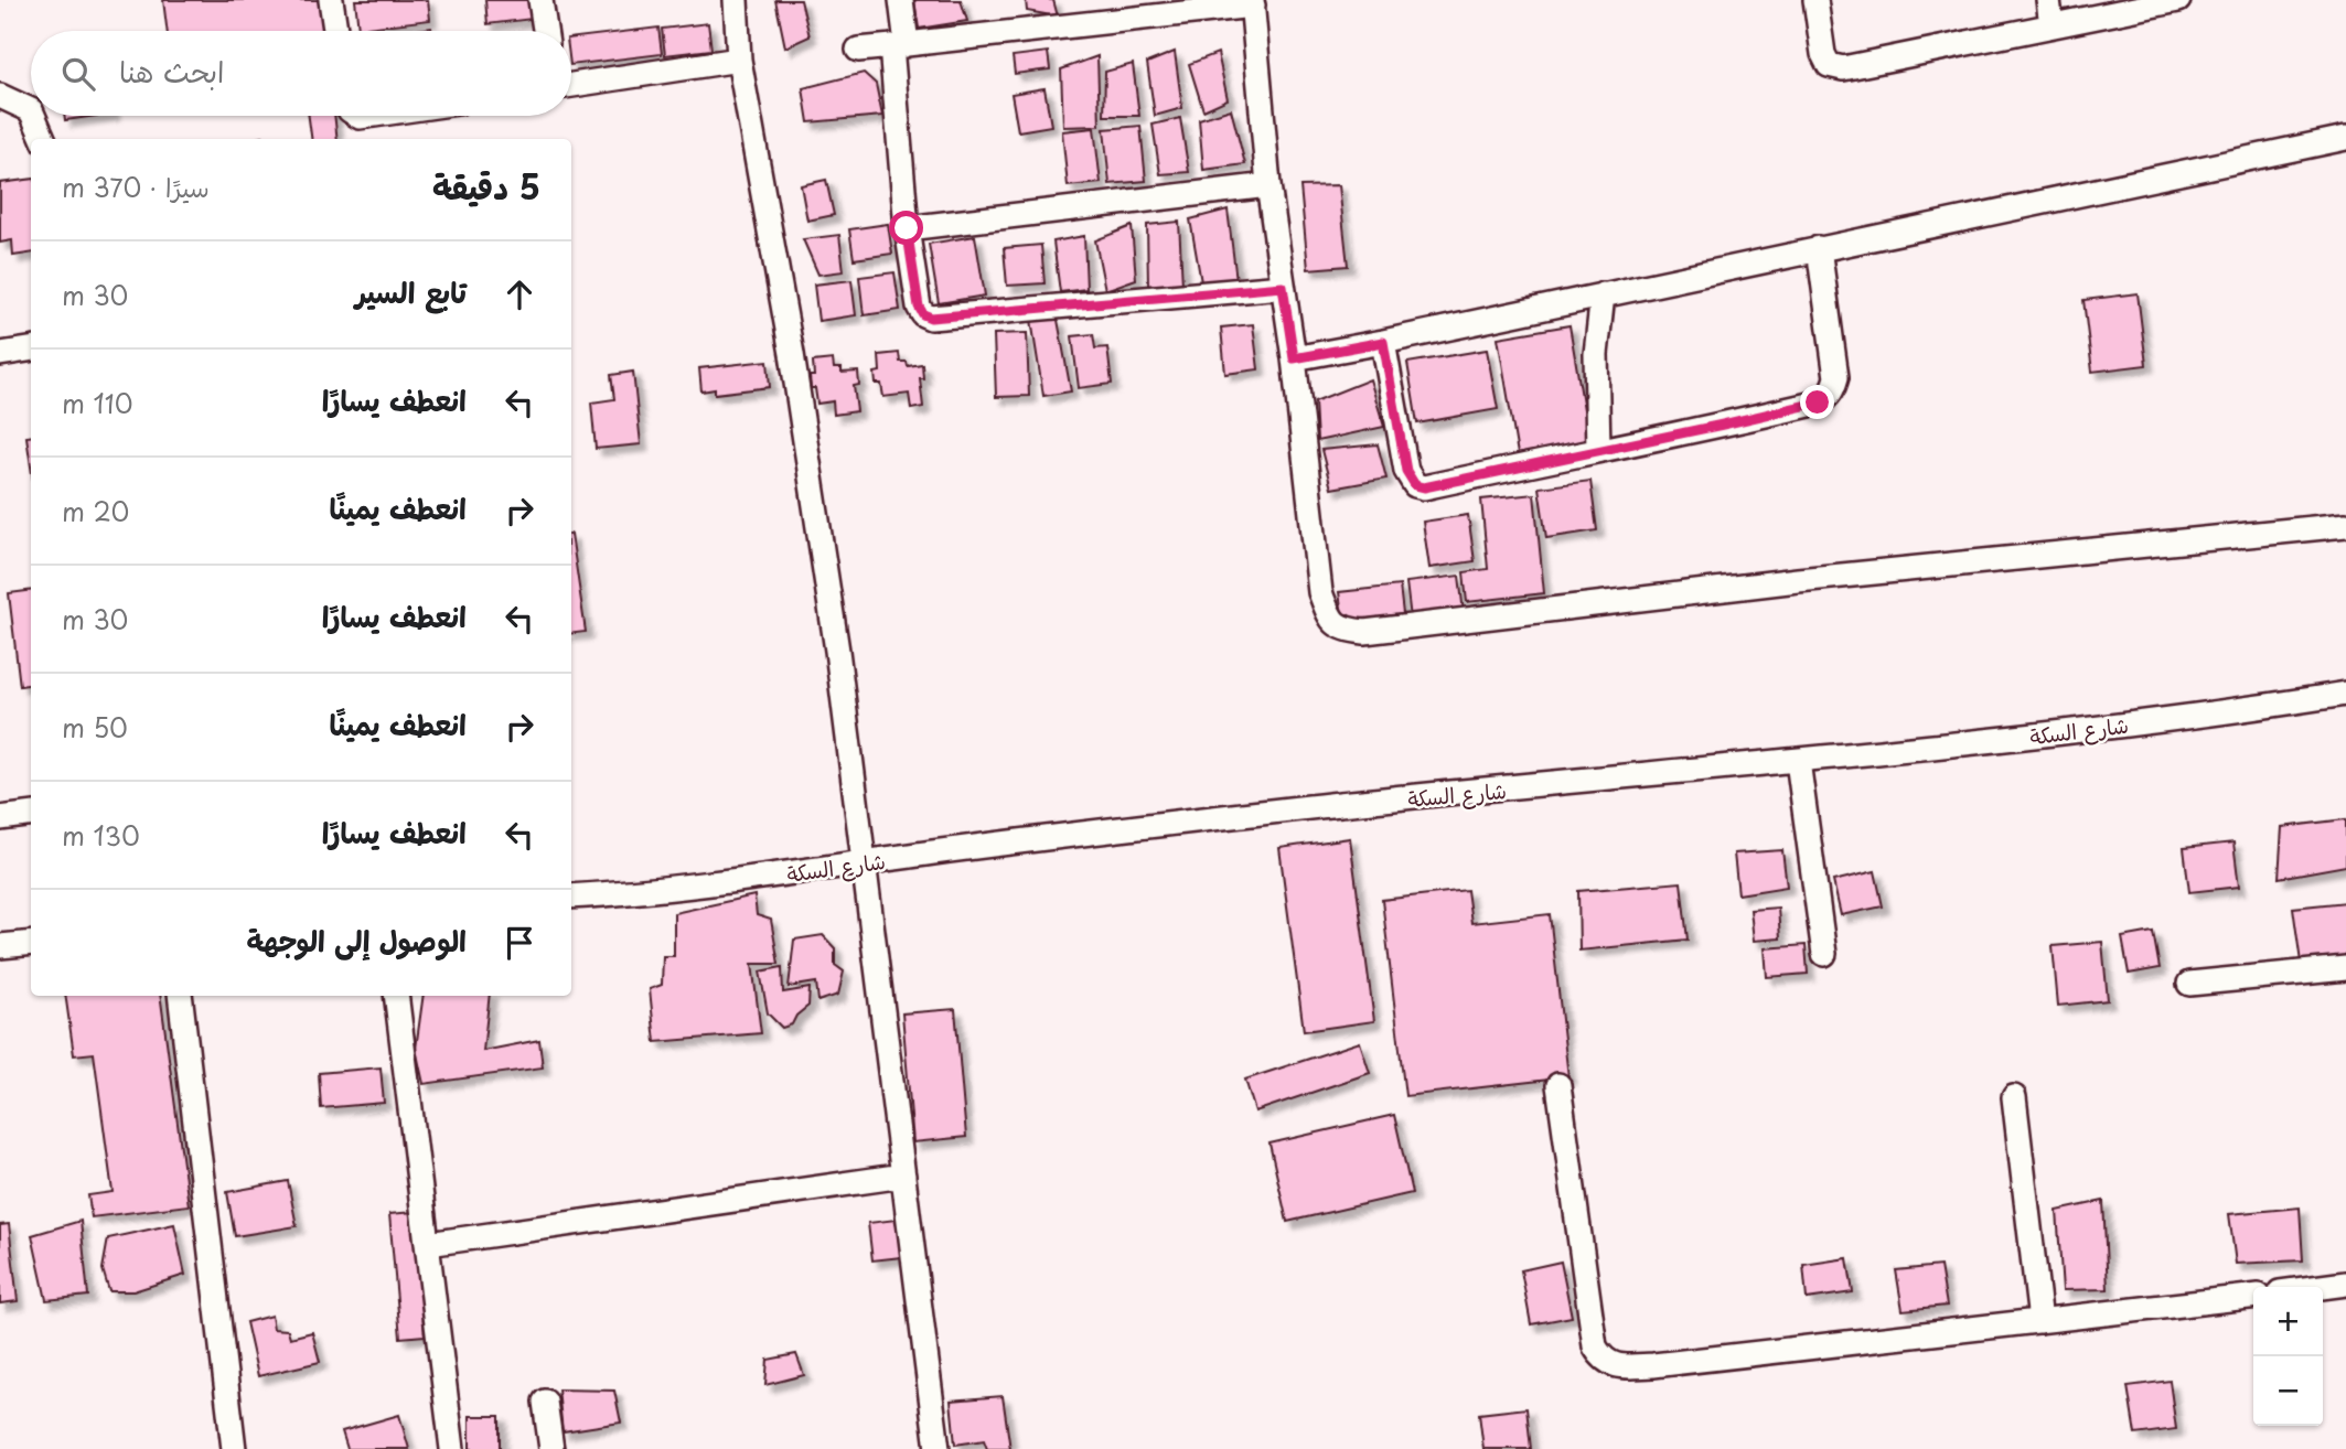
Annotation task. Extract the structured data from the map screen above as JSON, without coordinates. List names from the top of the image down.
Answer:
{
  "streets": {
    "street": ["شارع السكة"]
  },
  "page": {
    "search": "ابحث هنا",
    "heading": ["5 دقيقة", "سيرًا · 370 m"],
    "list": [
      ["تابع السير", "30 m"],
      ["انعطف يسارًا", "110 m"],
      ["انعطف يمينًا", "20 m"],
      ["انعطف يسارًا", "30 m"],
      ["انعطف يمينًا", "50 m"],
      ["انعطف يسارًا", "130 m"],
      "الوصول إلى الوجهة"
    ],
    "map_buttons": ["+", "−"]
  }
}
